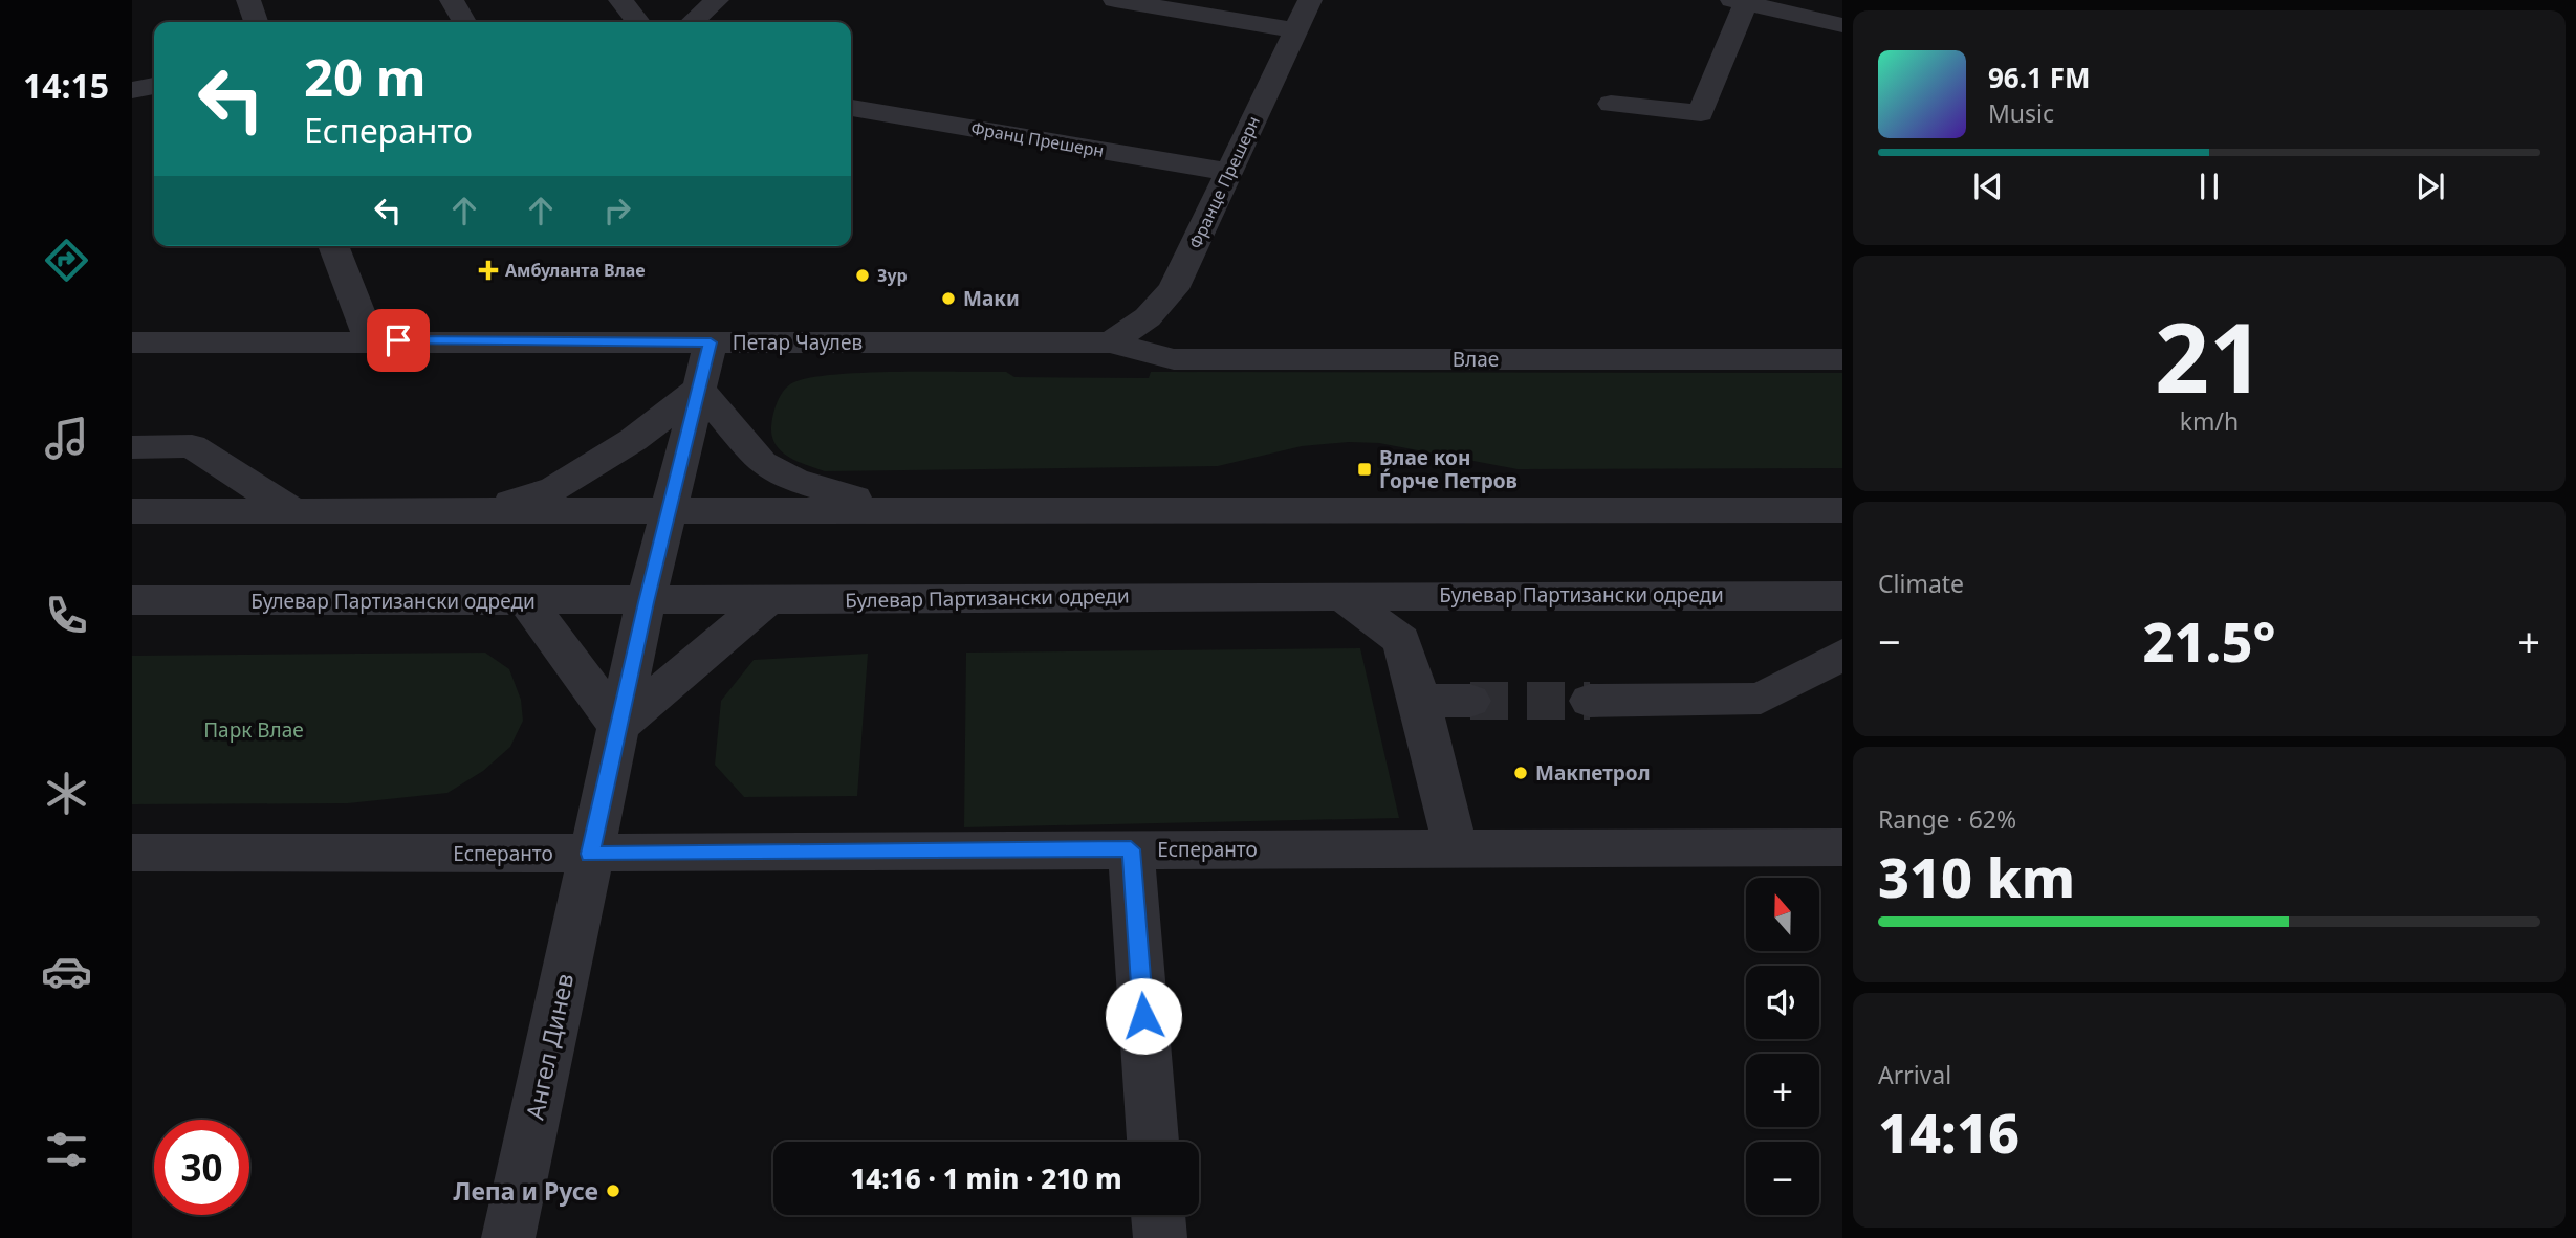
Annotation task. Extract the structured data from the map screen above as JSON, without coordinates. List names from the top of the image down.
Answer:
{
  "streets": {
    "street": [
      "Франц Прешерн",
      "Францe Прешерн",
      "Петар Чаулев",
      "Влае",
      "Булевар Партизански одреди",
      "Есперанто",
      "Ангел Динев"
    ]
  },
  "crossings": [
    ["Франц Прешерн", "Францe Прешерн"],
    ["Францe Прешерн", "Петар Чаулев"],
    ["Францe Прешерн", "Влае"],
    ["Петар Чаулев", "Влае"],
    ["Петар Чаулев", "Ангел Динев"],
    ["Булевар Партизански одреди", "Ангел Динев"],
    ["Есперанто", "Ангел Динев"]
  ],
  "parks": ["Парк Влае"],
  "places": {
    "health": ["Амбуланта Влае"],
    "other": [
      "Зур",
      "Маки",
      "Макпетрол",
      "Лепа и Русе"
    ],
    "transit": ["Влае кон Ѓорче Петров"]
  },
  "north": "top",
  "page": {
    "tabs": "14:15",
    "turn": ["20 m", "Есперанто"],
    "song": ["96.1 FM", "Music"],
    "tile": [
      ["21", "km/h"],
      "Climate",
      ["Range · 62%", "310 km"],
      ["Arrival", "14:16"]
    ],
    "heat": ["−", "21.5°", "+"],
    "map_buttons": ["+", "−"],
    "limit": "30",
    "trip": "14:16 · 1 min · 210 m"
  }
}
